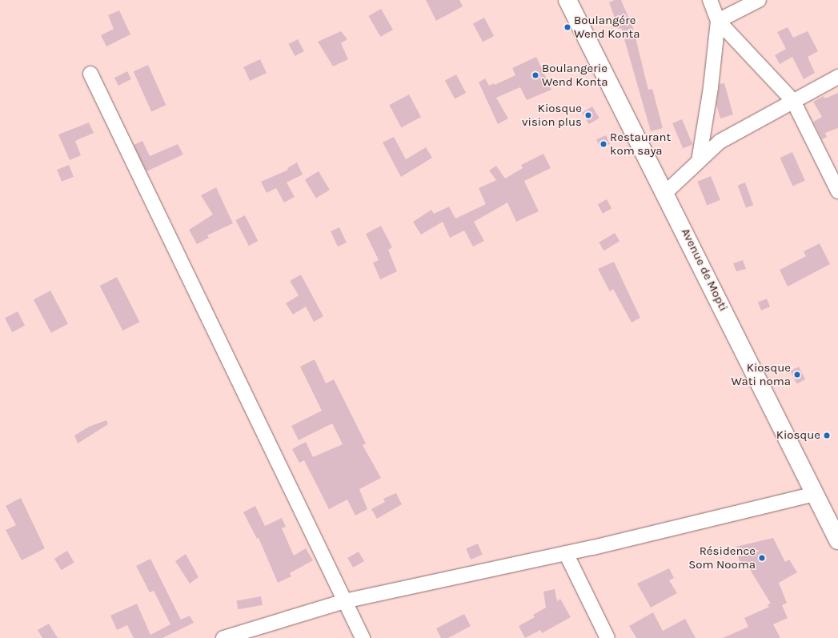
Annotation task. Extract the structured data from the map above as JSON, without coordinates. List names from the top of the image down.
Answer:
{
  "streets": {
    "main road": ["Avenue de Mopti"]
  },
  "places": [
    "Boulangére Wend Konta",
    "Boulangerie Wend Konta",
    "Kiosque vision plus",
    "Restaurant kom saya",
    "Kiosque Wati noma",
    "Kiosque",
    "Résidence Som Nooma"
  ]
}
